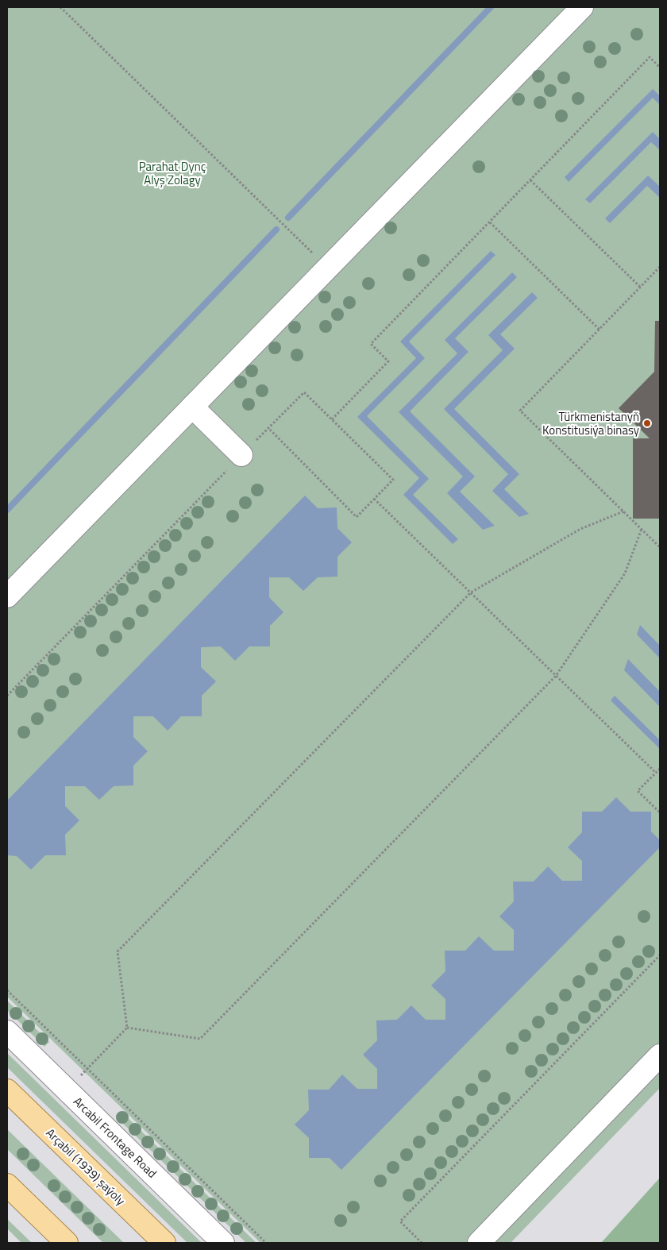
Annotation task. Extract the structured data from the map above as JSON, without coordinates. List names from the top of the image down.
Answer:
{
  "streets": {
    "main road": ["Arçabil (1939) şaýoly"],
    "street": ["Arcabil Frontage Road"]
  },
  "parks": ["Parahat Dynç Alyş Zolagy"],
  "places": ["Türkmenistanyň Konstitusiýa binasy"]
}
